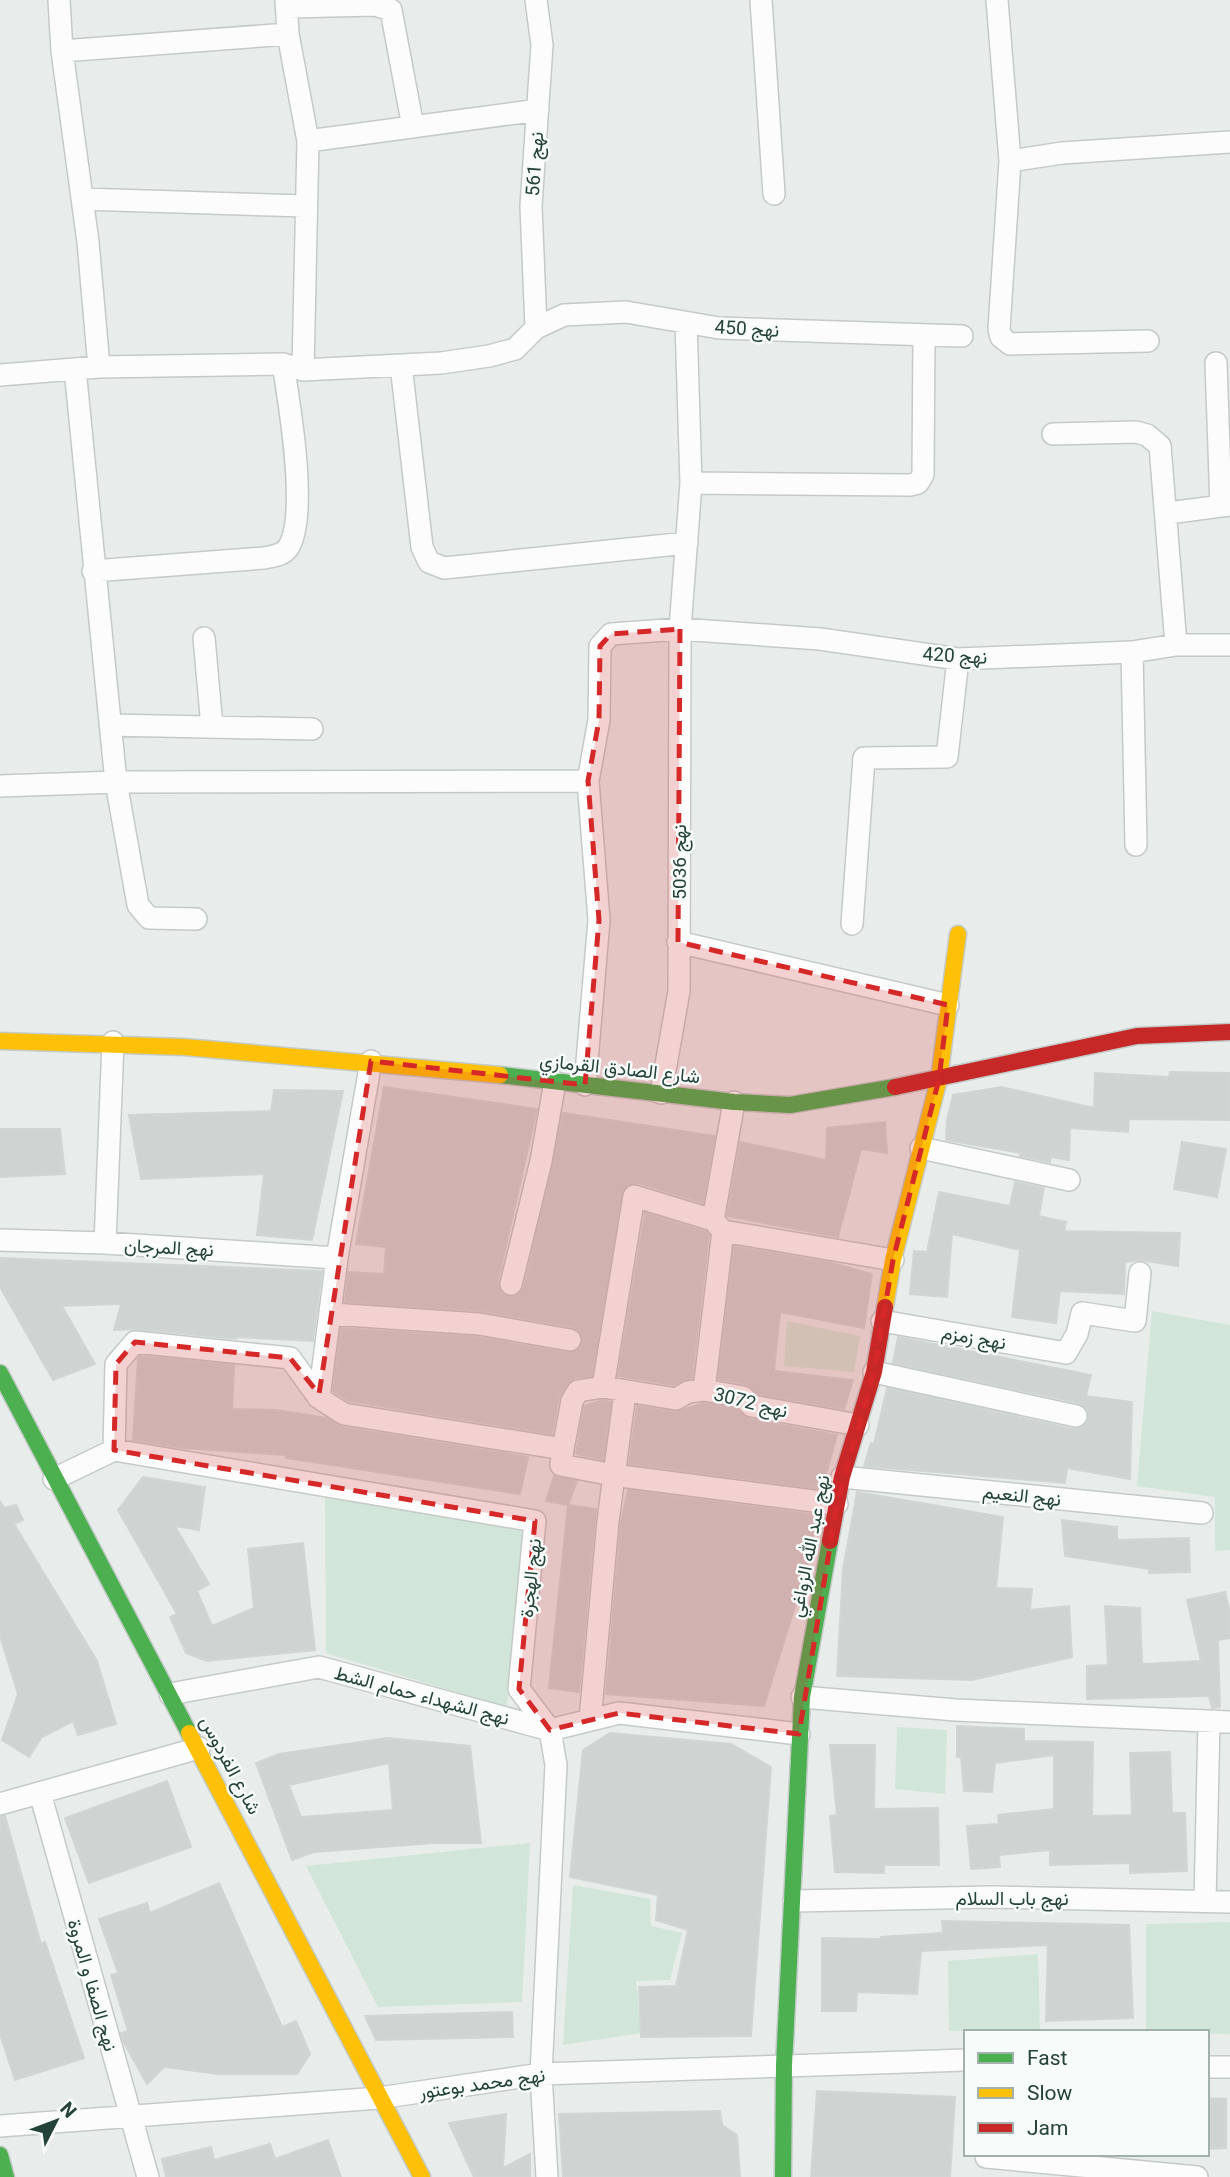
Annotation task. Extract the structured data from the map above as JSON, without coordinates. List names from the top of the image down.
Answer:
{
  "streets": {
    "street": [
      "نهج 561",
      "نهج 450",
      "نهج 420",
      "نهج 5036",
      "شارع الصادق القرمازي",
      "نهج المرجان",
      "نهج زمزم",
      "نهج 3072",
      "نهج النعيم",
      "نهج عبد الله الزواغي",
      "نهج الهجرة",
      "نهج الشهداء حمام الشط",
      "شارع الفردوس",
      "نهج باب السلام",
      "نهج الصفا و المروة",
      "نهج محمد بوعتور"
    ]
  },
  "crossings": [
    ["نهج 561", "نهج 450"],
    ["نهج 450", "نهج 5036"],
    ["نهج 420", "نهج 5036"],
    ["نهج 5036", "شارع الصادق القرمازي"],
    ["شارع الصادق القرمازي", "نهج عبد الله الزواغي"],
    ["نهج زمزم", "نهج عبد الله الزواغي"],
    ["نهج 3072", "نهج عبد الله الزواغي"],
    ["نهج النعيم", "نهج عبد الله الزواغي"],
    ["نهج عبد الله الزواغي", "نهج باب السلام"],
    ["نهج عبد الله الزواغي", "نهج محمد بوعتور"],
    ["نهج الهجرة", "نهج الشهداء حمام الشط"],
    ["نهج الهجرة", "نهج محمد بوعتور"],
    ["نهج الشهداء حمام الشط", "شارع الفردوس"],
    ["شارع الفردوس", "نهج محمد بوعتور"],
    ["نهج الصفا و المروة", "نهج محمد بوعتور"]
  ],
  "legend": ["Fast", "Slow", "Jam"],
  "north": "top right"
}
